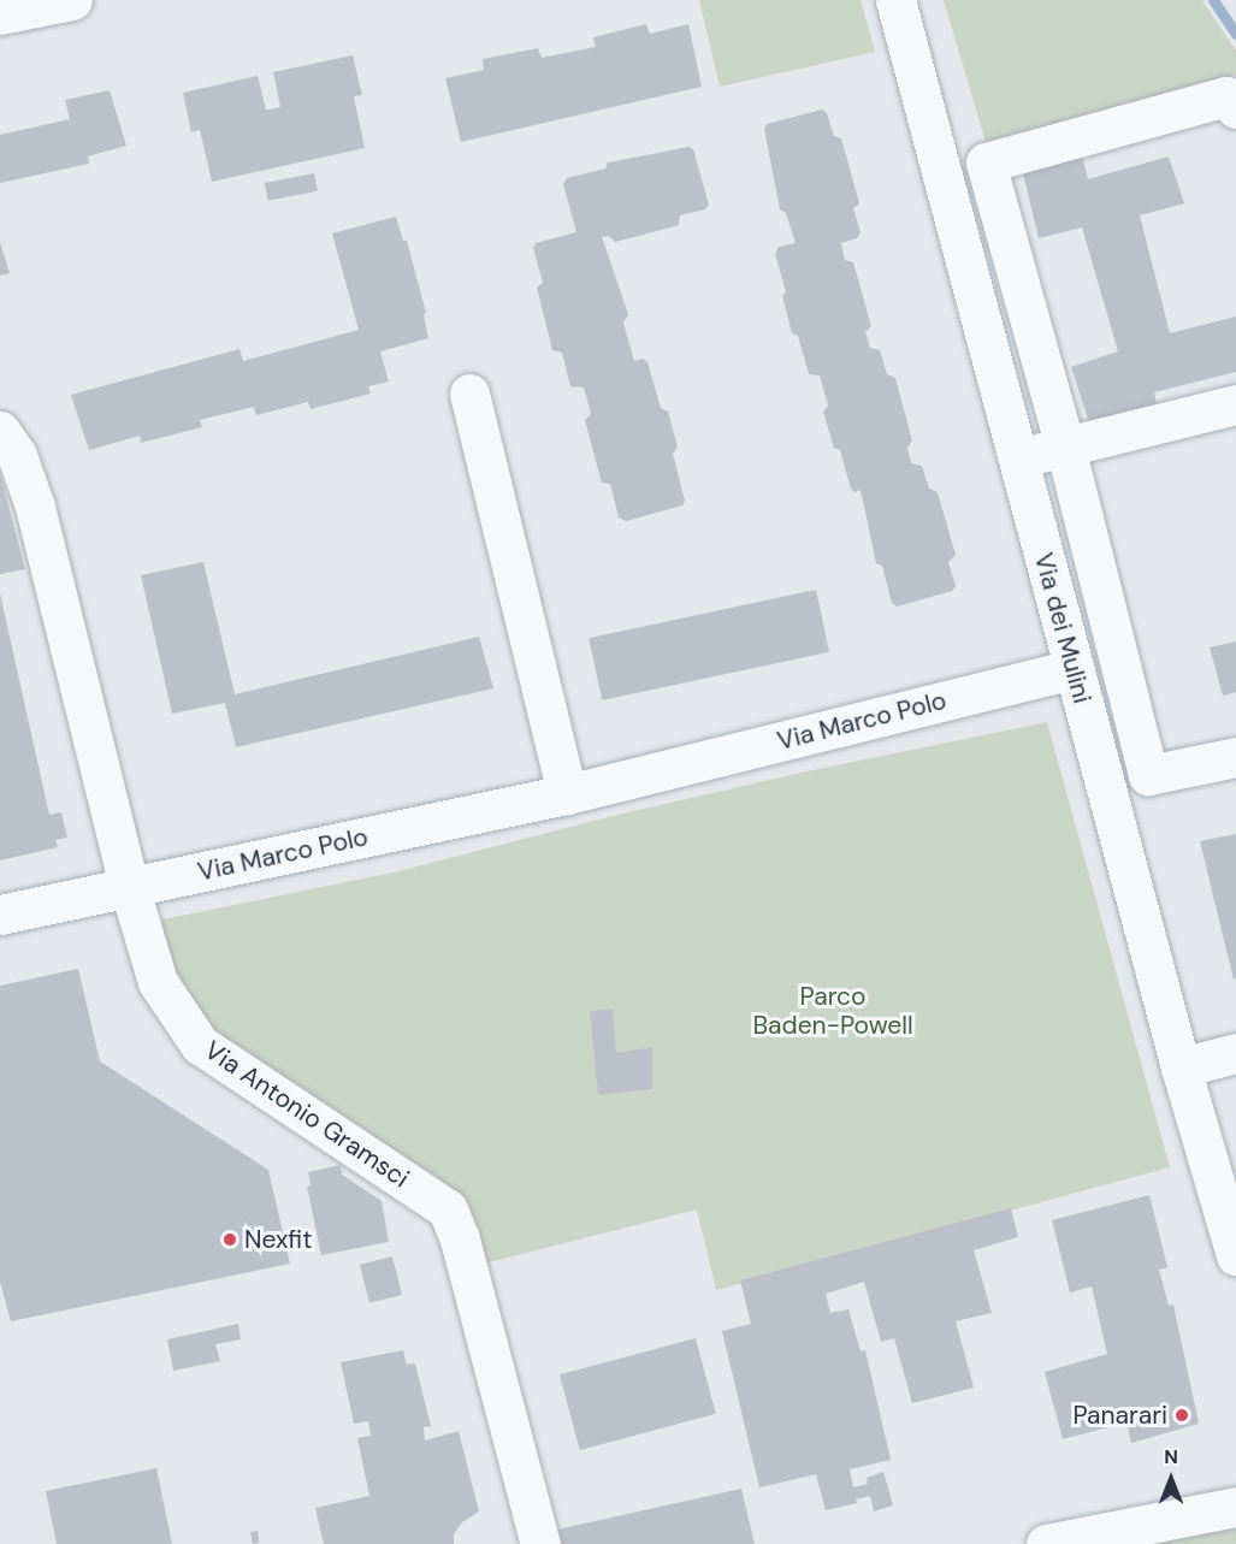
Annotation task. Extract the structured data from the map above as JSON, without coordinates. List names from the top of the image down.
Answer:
{
  "streets": {
    "street": ["Via dei Mulini", "Via Marco Polo", "Via Antonio Gramsci"]
  },
  "crossings": [
    ["Via dei Mulini", "Via Marco Polo"],
    ["Via Marco Polo", "Via Antonio Gramsci"]
  ],
  "parks": ["Parco Baden-Powell"],
  "places": ["Nexfit", "Panarari"],
  "north": "top"
}
